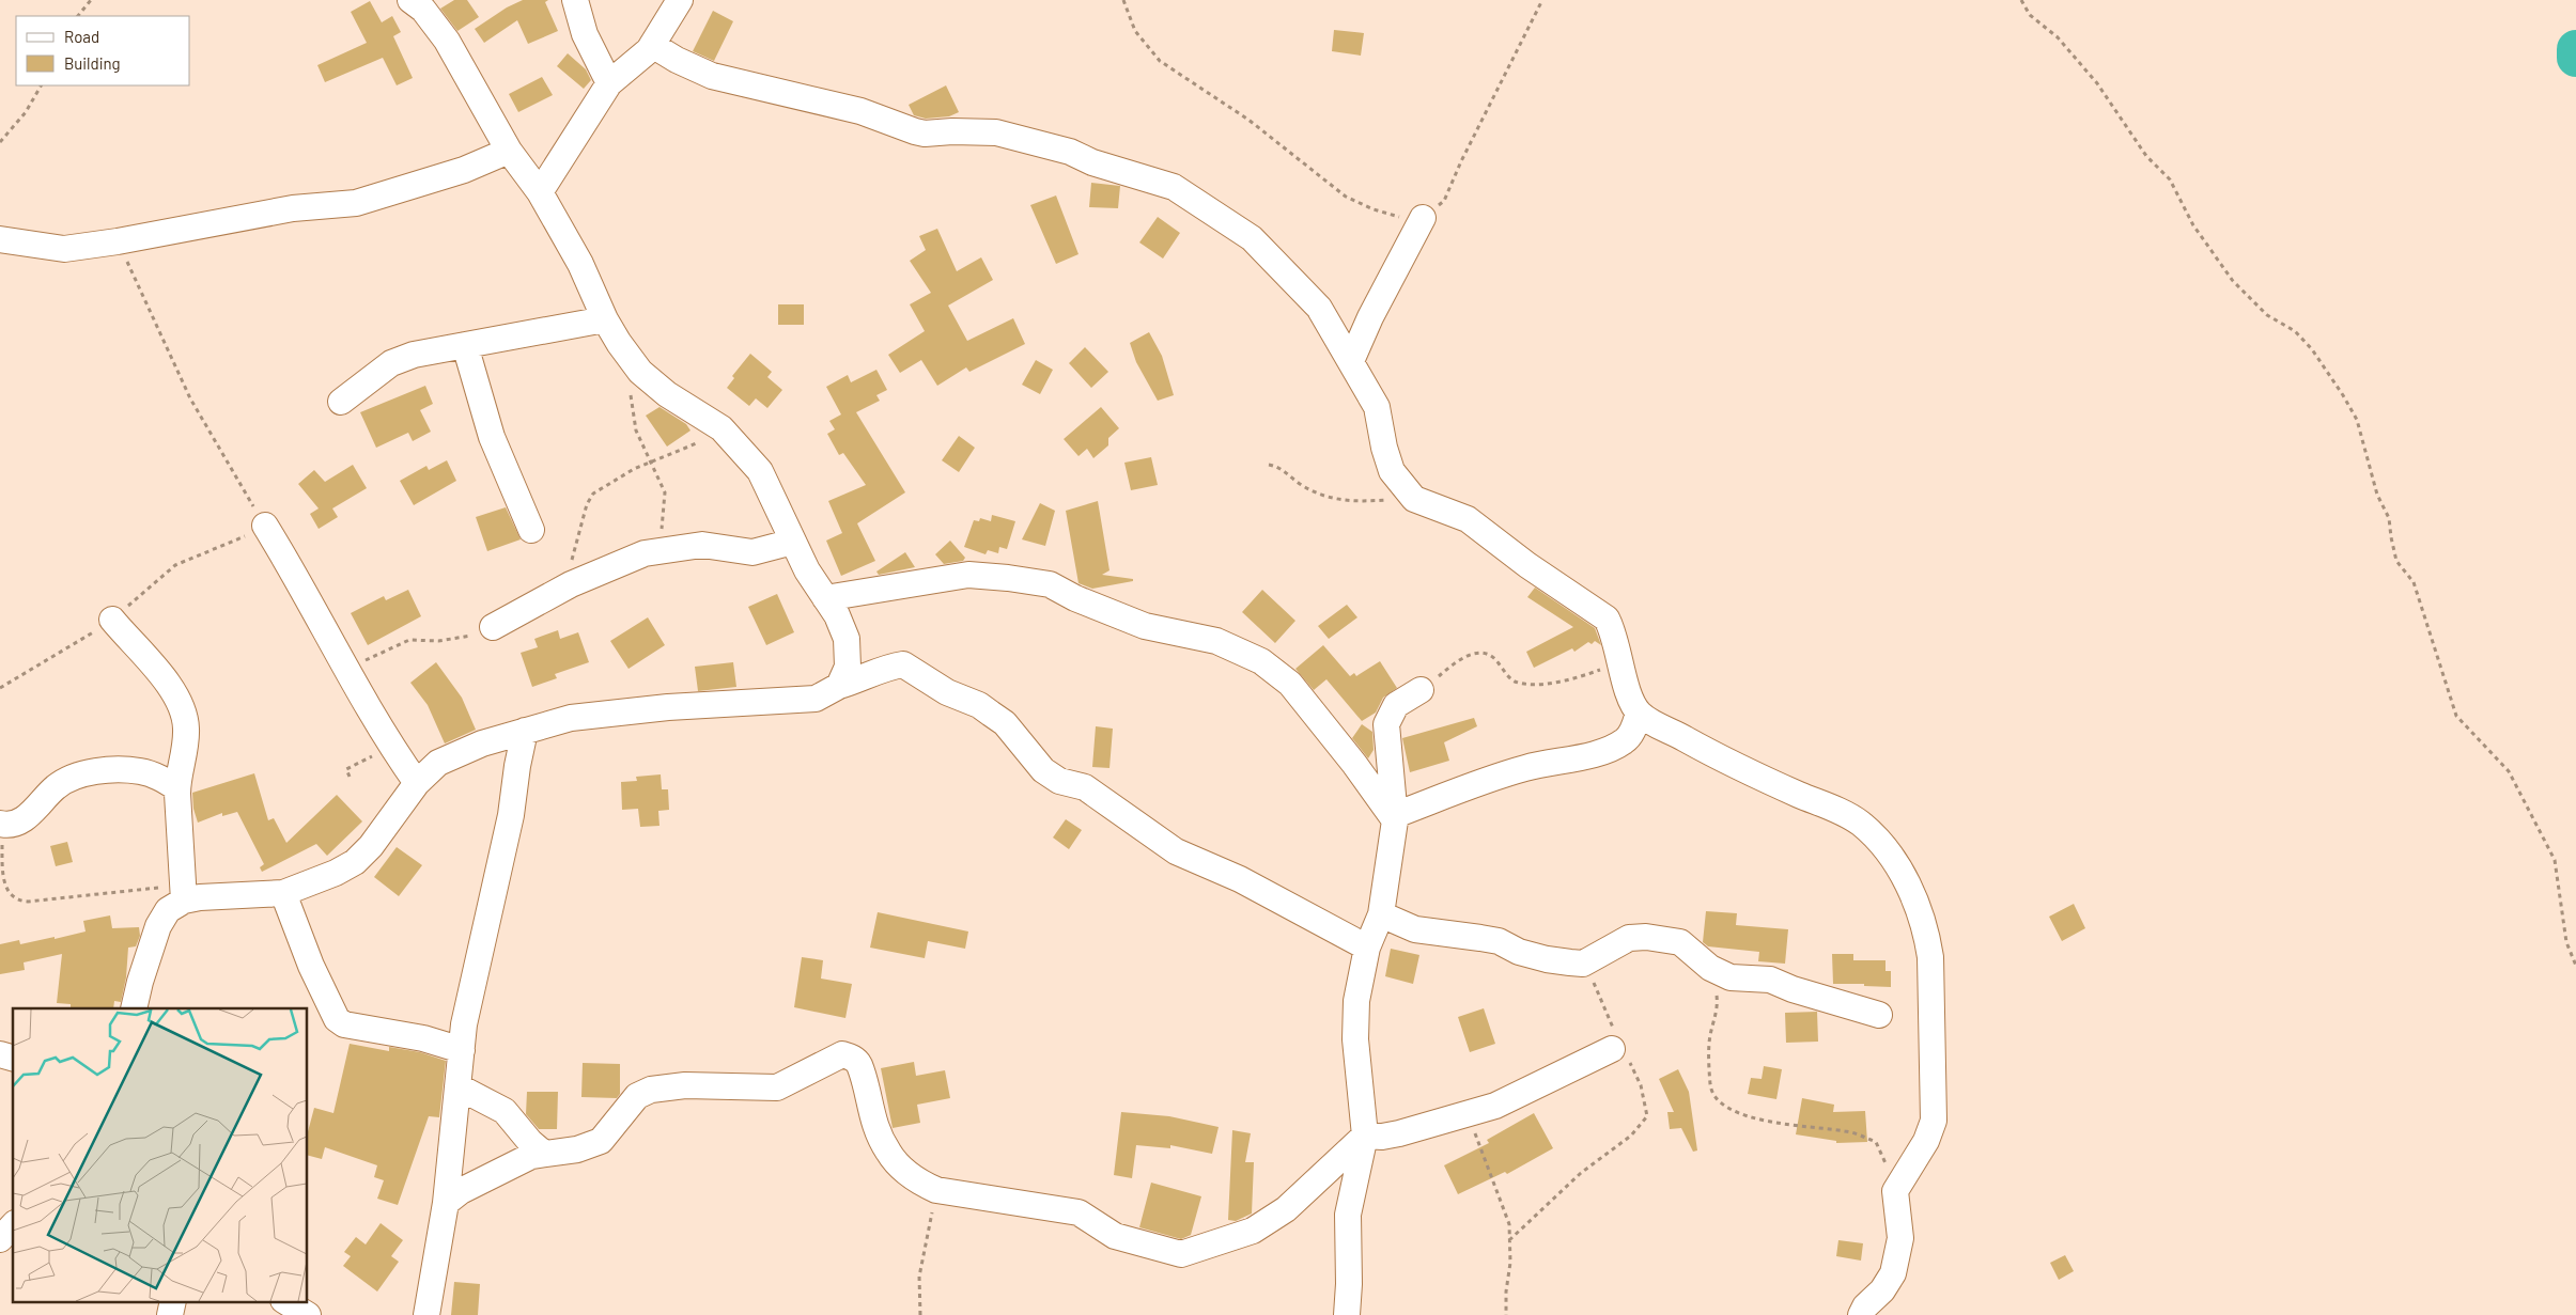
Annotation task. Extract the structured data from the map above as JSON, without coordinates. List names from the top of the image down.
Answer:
{
  "legend": ["Road", "Building"]
}
